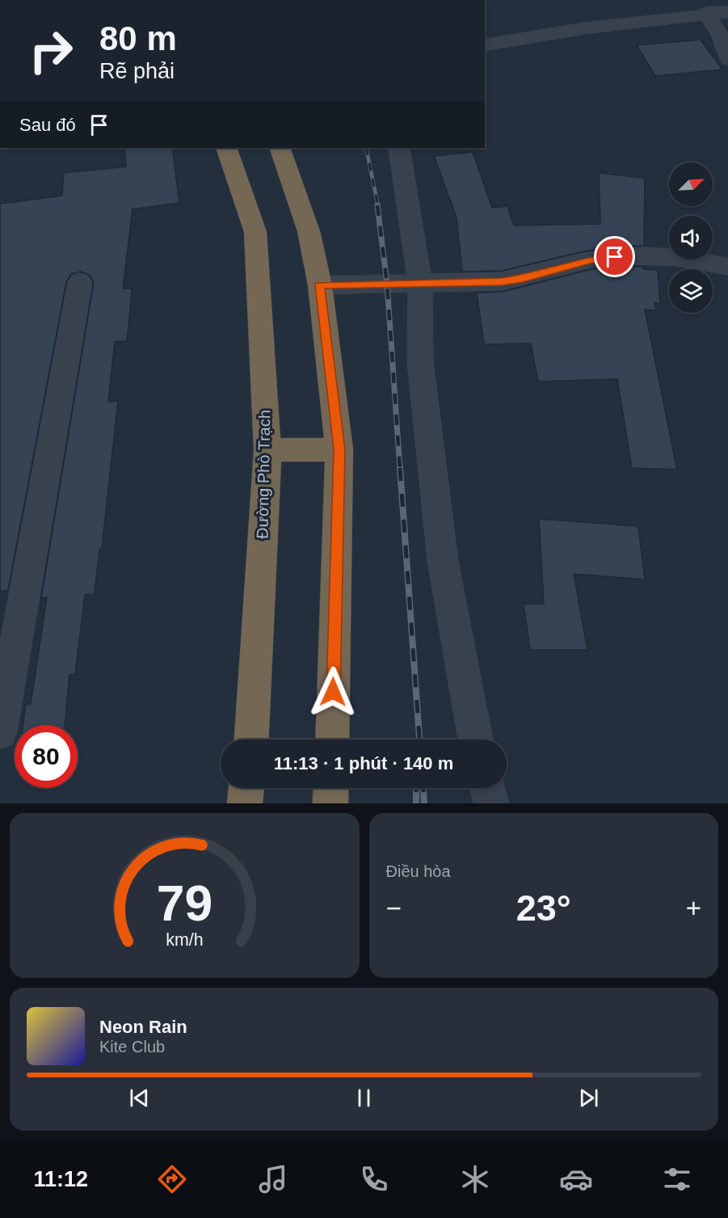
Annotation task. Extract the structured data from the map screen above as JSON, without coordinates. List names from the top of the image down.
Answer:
{
  "streets": {
    "highway": ["Đường Phò Trạch"]
  },
  "north": "top right",
  "page": {
    "turn": ["80 m", "Rẽ phải"],
    "then": "Sau đó",
    "limit": "80",
    "trip": "11:13 · 1 phút · 140 m",
    "tile": "Điều hòa",
    "heat": ["−", "23°", "+"],
    "song": ["Neon Rain", "Kite Club"],
    "tabs": "11:12",
    "gauge": ["79", "km/h"]
  }
}
